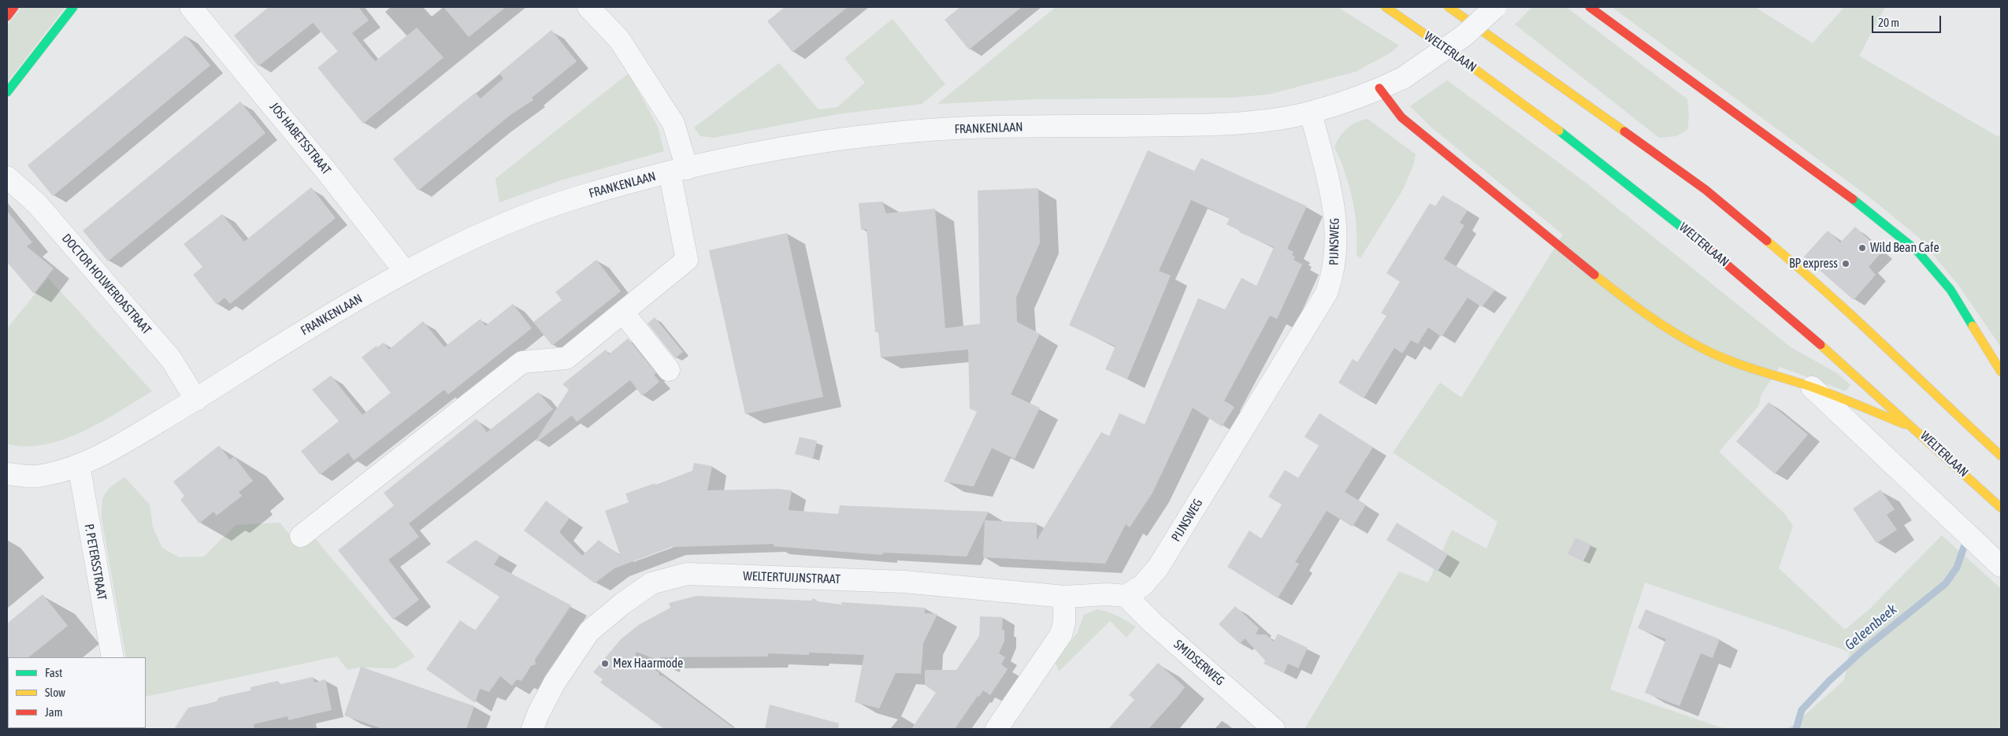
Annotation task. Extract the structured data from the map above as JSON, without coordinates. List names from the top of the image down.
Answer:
{
  "streets": {
    "main road": ["WELTERLAAN"],
    "street": [
      "FRANKENLAAN",
      "JOS HABETSSTRAAT",
      "PIJNSWEG",
      "DOCTOR HOLWERDASTRAAT",
      "P. PETERSSTRAAT",
      "WELTERTUIJNSTRAAT",
      "SMIDSERWEG"
    ]
  },
  "crossings": [
    ["FRANKENLAAN", "JOS HABETSSTRAAT"],
    ["FRANKENLAAN", "PIJNSWEG"],
    ["FRANKENLAAN", "DOCTOR HOLWERDASTRAAT"],
    ["FRANKENLAAN", "P. PETERSSTRAAT"],
    ["PIJNSWEG", "WELTERTUIJNSTRAAT"],
    ["PIJNSWEG", "SMIDSERWEG"],
    ["WELTERTUIJNSTRAAT", "SMIDSERWEG"]
  ],
  "water": ["Geleenbeek"],
  "places": ["Wild Bean Cafe", "BP express", "Mex Haarmode"],
  "legend": ["Fast", "Slow", "Jam"],
  "scale_bar": "20 m"
}
